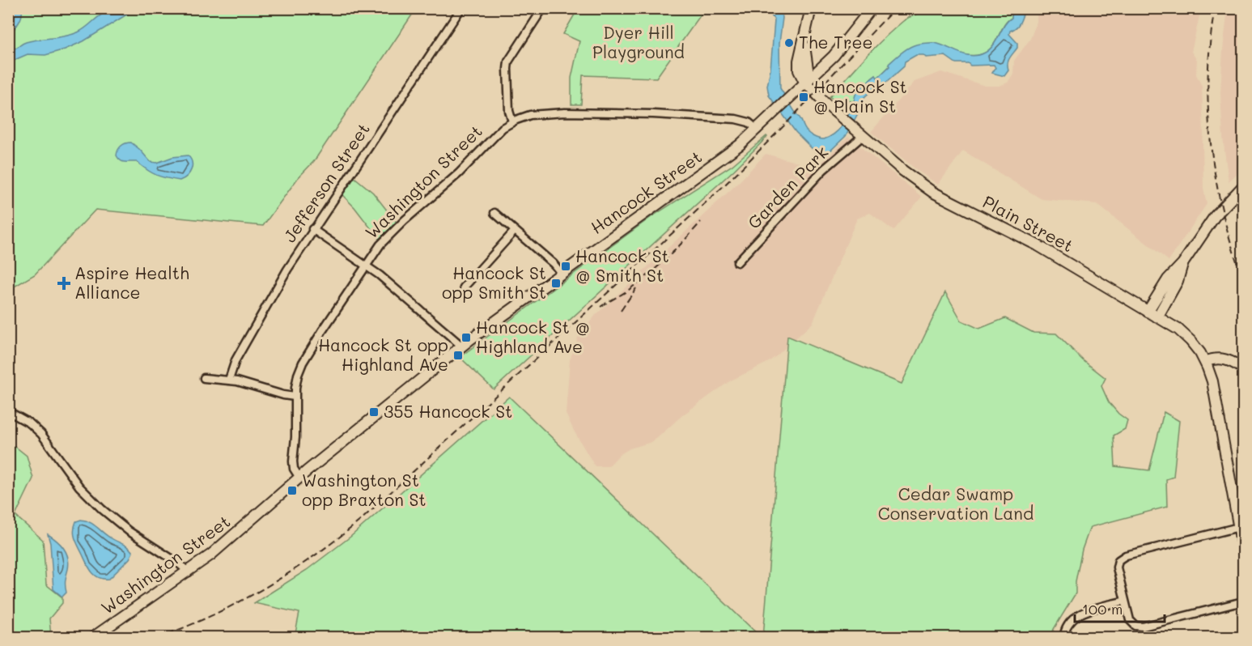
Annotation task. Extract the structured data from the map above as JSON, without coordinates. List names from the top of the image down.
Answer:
{
  "streets": {
    "main road": ["Washington Street", "Hancock Street", "Plain Street"],
    "street": ["Jefferson Street", "Garden Park"]
  },
  "crossings": [
    ["Washington Street", "Hancock Street"],
    ["Garden Park", "Plain Street"]
  ],
  "parks": ["Dyer Hill Playground", "Cedar Swamp Conservation Land"],
  "places": {
    "other": ["The Tree"],
    "transit": [
      "Hancock St @ Plain St",
      "Hancock St @ Smith St",
      "Hancock St opp Smith St",
      "Hancock St @ Highland Ave",
      "Hancock St opp Highland Ave",
      "355 Hancock St",
      "Washington St opp Braxton St"
    ],
    "health": ["Aspire Health Alliance"]
  },
  "scale_bar": "100 m"
}
